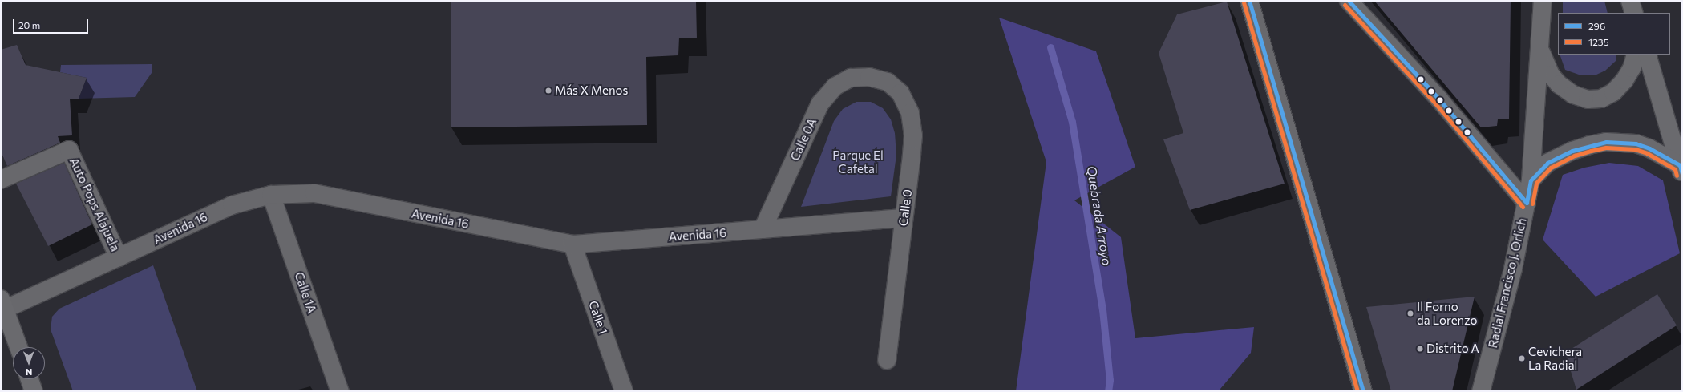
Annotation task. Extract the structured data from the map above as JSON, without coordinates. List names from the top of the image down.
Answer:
{
  "streets": {
    "main road": ["Radial Francisco J. Orlich"],
    "street": [
      "Calle 0A",
      "Auto Pops Alajuela",
      "Calle 0",
      "Avenida 16",
      "Calle 1A",
      "Calle 1"
    ]
  },
  "crossings": [
    ["Calle 0A", "Calle 0"],
    ["Calle 0A", "Avenida 16"],
    ["Auto Pops Alajuela", "Avenida 16"],
    ["Calle 0", "Avenida 16"],
    ["Avenida 16", "Calle 1A"],
    ["Avenida 16", "Calle 1"]
  ],
  "water": ["Quebrada Arroyo"],
  "parks": ["Parque El Cafetal"],
  "places": [
    "Más X Menos",
    "Il Forno da Lorenzo",
    "Distrito A",
    "Cevichera La Radial"
  ],
  "lines": ["transit line 296", "transit line 1235"],
  "legend": ["296", "1235"],
  "scale_bar": "20 m",
  "north": "bottom"
}
